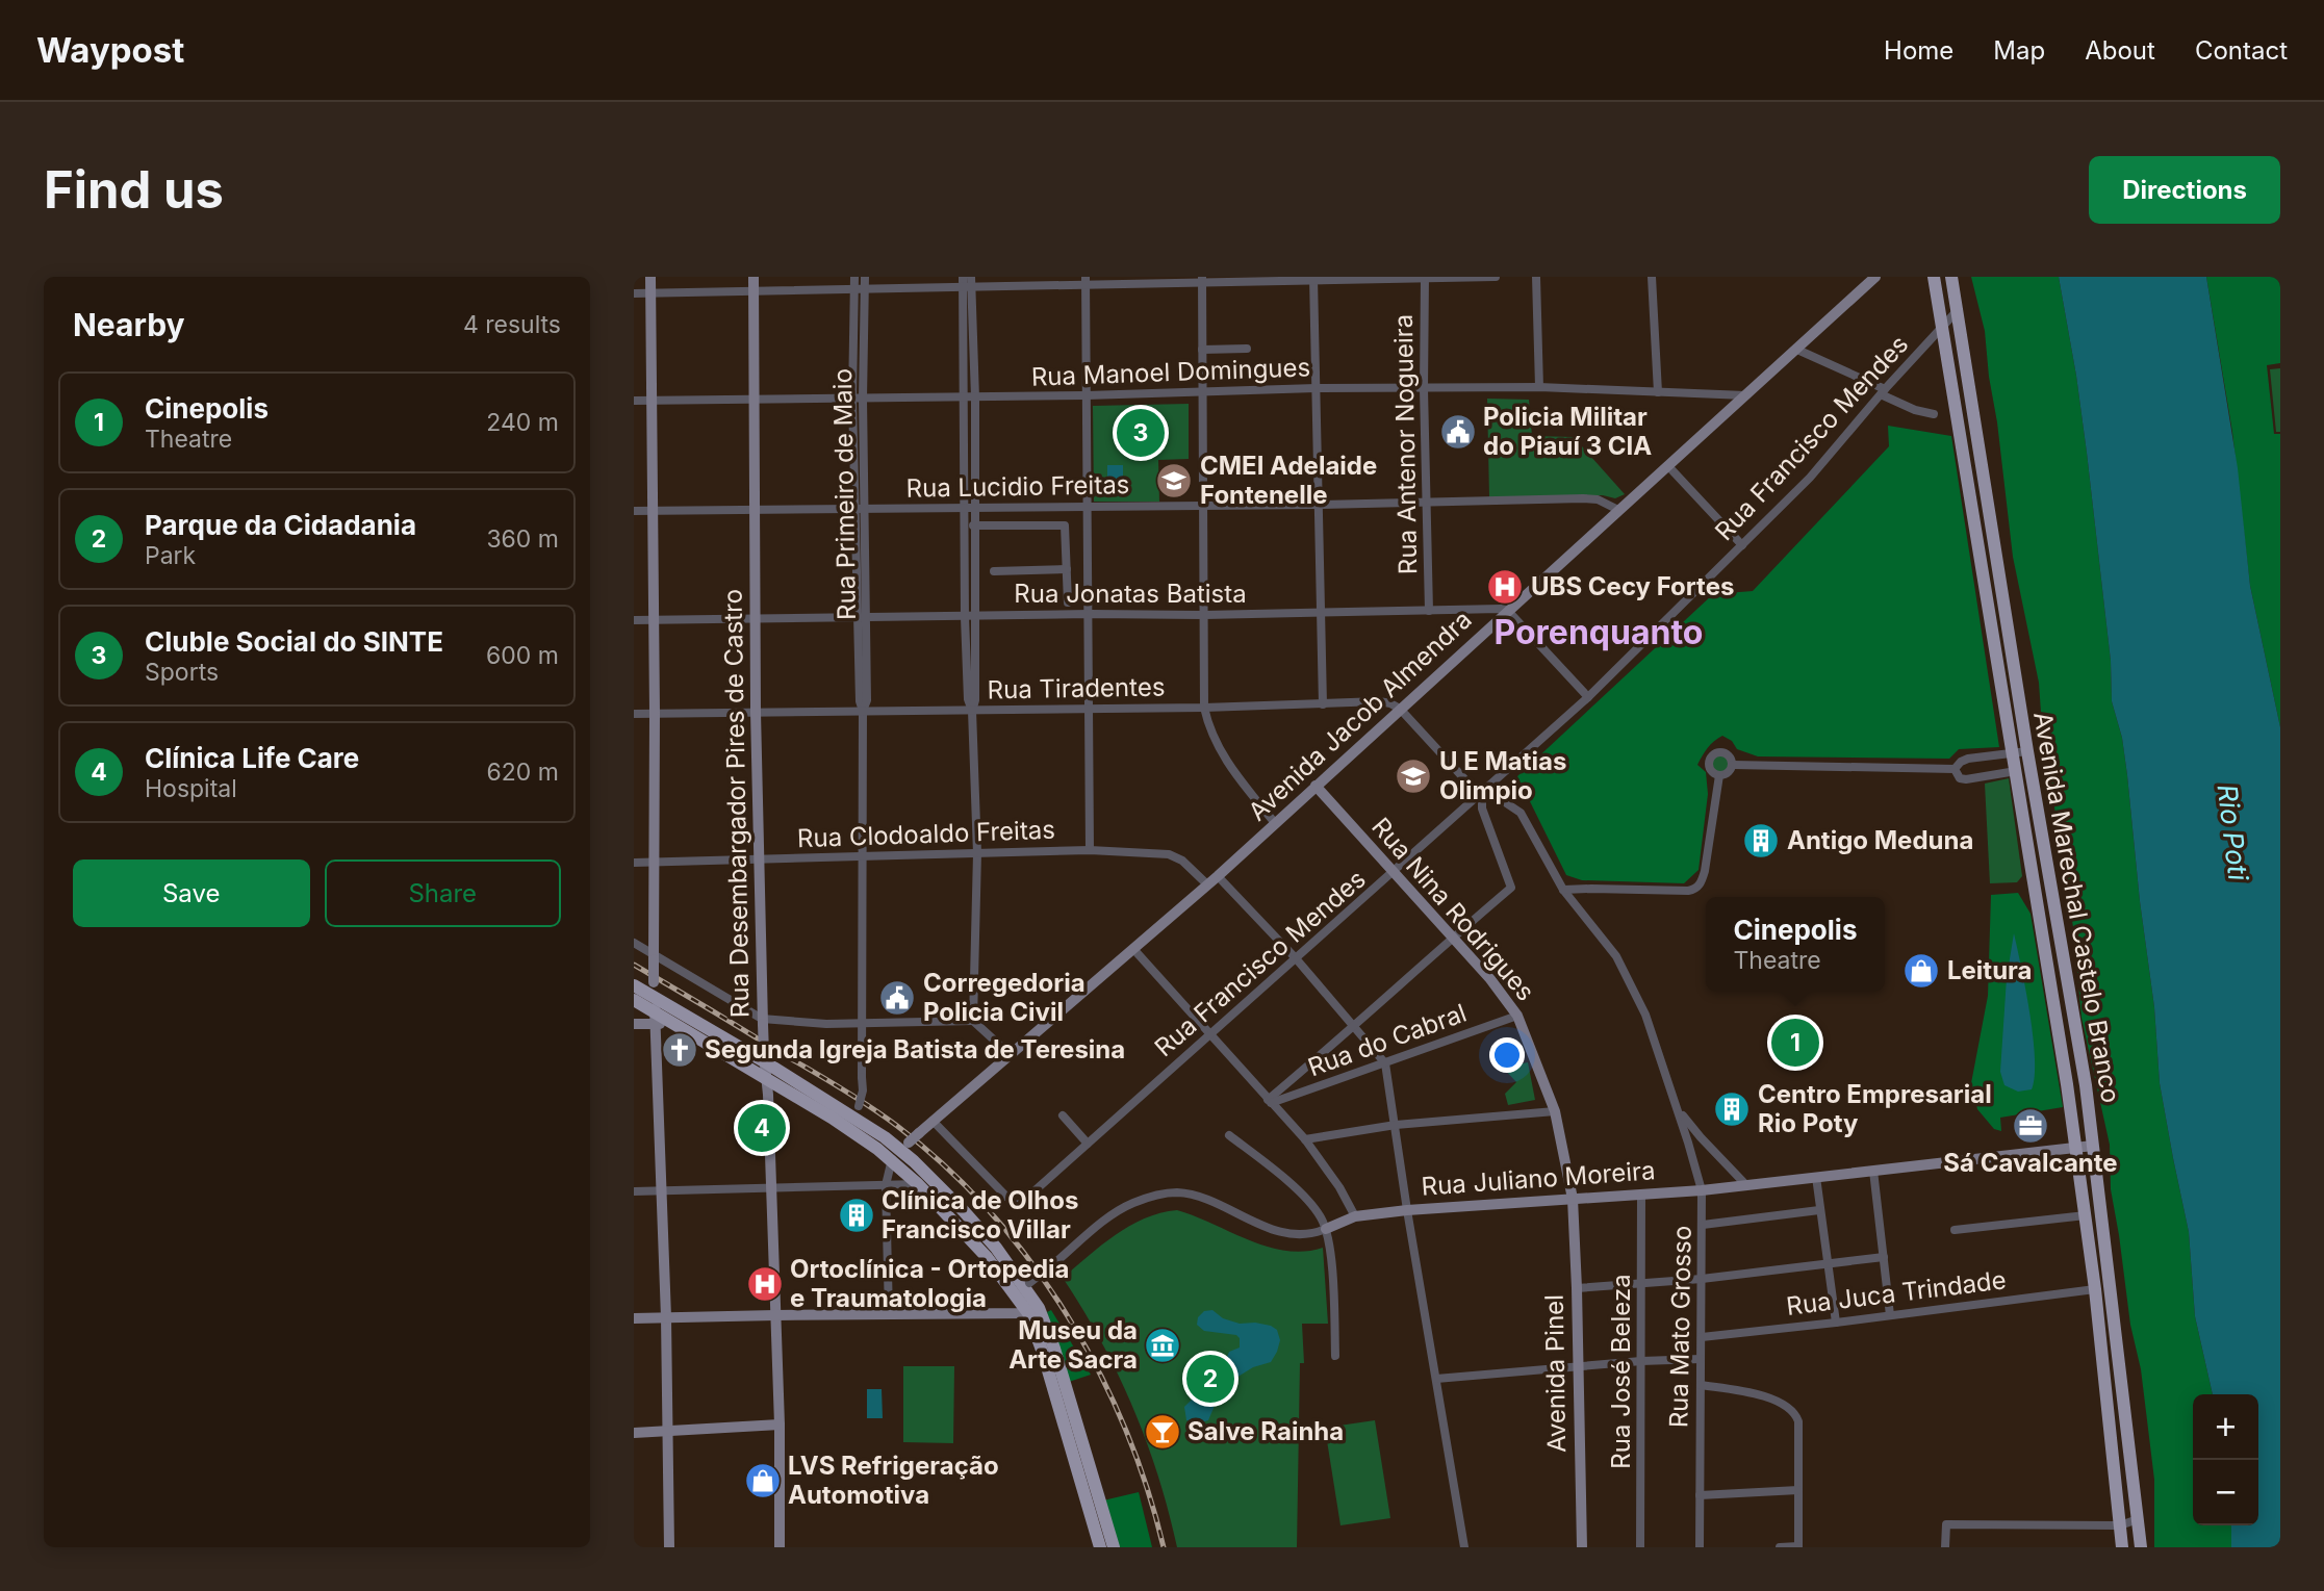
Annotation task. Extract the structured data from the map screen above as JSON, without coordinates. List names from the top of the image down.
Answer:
{
  "streets": {
    "main road": ["Avenida Marechal Castelo Branco"],
    "street": [
      "Rua Manoel Domingues",
      "Rua Francisco Mendes",
      "Rua Antenor Nogueira",
      "Rua Lucidio Freitas",
      "Rua Primeiro de Maio",
      "Rua Jonatas Batista",
      "Rua Tiradentes",
      "Avenida Jacob Almendra",
      "Rua Desembargador Pires de Castro",
      "Rua Clodoaldo Freitas",
      "Rua Nina Rodrigues",
      "Rua do Cabral",
      "Rua Juliano Moreira",
      "Rua Juca Trindade",
      "Rua Mato Grosso",
      "Rua José Beleza",
      "Avenida Pinel"
    ]
  },
  "crossings": [
    ["Rua Manoel Domingues", "Rua Antenor Nogueira"],
    ["Rua Manoel Domingues", "Rua Primeiro de Maio"],
    ["Rua Manoel Domingues", "Avenida Jacob Almendra"],
    ["Rua Manoel Domingues", "Rua Desembargador Pires de Castro"],
    ["Rua Francisco Mendes", "Avenida Jacob Almendra"],
    ["Rua Francisco Mendes", "Avenida Marechal Castelo Branco"],
    ["Rua Francisco Mendes", "Rua Nina Rodrigues"],
    ["Rua Francisco Mendes", "Rua Mato Grosso"],
    ["Rua Antenor Nogueira", "Rua Lucidio Freitas"],
    ["Rua Antenor Nogueira", "Rua Jonatas Batista"],
    ["Rua Lucidio Freitas", "Rua Primeiro de Maio"],
    ["Rua Lucidio Freitas", "Avenida Jacob Almendra"],
    ["Rua Lucidio Freitas", "Rua Desembargador Pires de Castro"],
    ["Rua Primeiro de Maio", "Rua Jonatas Batista"],
    ["Rua Primeiro de Maio", "Rua Tiradentes"],
    ["Rua Primeiro de Maio", "Rua Clodoaldo Freitas"],
    ["Rua Jonatas Batista", "Avenida Jacob Almendra"],
    ["Rua Jonatas Batista", "Rua Desembargador Pires de Castro"],
    ["Rua Tiradentes", "Avenida Jacob Almendra"],
    ["Rua Tiradentes", "Rua Desembargador Pires de Castro"],
    ["Avenida Jacob Almendra", "Rua Clodoaldo Freitas"],
    ["Avenida Jacob Almendra", "Rua Nina Rodrigues"],
    ["Rua Desembargador Pires de Castro", "Rua Clodoaldo Freitas"],
    ["Avenida Marechal Castelo Branco", "Rua Juliano Moreira"],
    ["Avenida Marechal Castelo Branco", "Rua Juca Trindade"],
    ["Rua Nina Rodrigues", "Rua do Cabral"],
    ["Rua Nina Rodrigues", "Rua Juliano Moreira"],
    ["Rua Nina Rodrigues", "Avenida Pinel"],
    ["Rua Juliano Moreira", "Rua Mato Grosso"],
    ["Rua Juliano Moreira", "Rua José Beleza"],
    ["Rua Juliano Moreira", "Avenida Pinel"],
    ["Rua Juca Trindade", "Rua Mato Grosso"]
  ],
  "districts": ["Porenquanto"],
  "water": ["Rio Poti"],
  "places": {
    "public building": ["Policia Militar do Piauí 3 CIA", "Corregedoria Policia Civil"],
    "school or university": ["CMEI Adelaide Fontenelle", "U E Matias Olimpio"],
    "hospital": ["UBS Cecy Fortes", "Ortoclínica - Ortopedia e Traumatologia"],
    "building": ["Antigo Meduna", "Centro Empresarial Rio Poty", "Clínica de Olhos Francisco Villar"],
    "shop": ["Leitura", "LVS Refrigeração Automotiva"],
    "church": ["Segunda Igreja Batista de Teresina"],
    "office": ["Sá Cavalcante"],
    "museum": ["Museu da Arte Sacra"],
    "bar": ["Salve Rainha"]
  },
  "page": {
    "header": "Waypost",
    "nav": [
      "Home",
      "Map",
      "About",
      "Contact"
    ],
    "buttons": [
      "Directions",
      ["Save", "Share"]
    ],
    "title": "Find us",
    "heading": ["Nearby", "4 results"],
    "list": [
      {
        "mark": "1",
        "name": "Cinepolis",
        "note": "Theatre",
        "value": "240 m"
      },
      {
        "mark": "2",
        "name": "Parque da Cidadania",
        "note": "Park",
        "value": "360 m"
      },
      {
        "mark": "3",
        "name": "Cluble Social do SINTE",
        "note": "Sports",
        "value": "600 m"
      },
      {
        "mark": "4",
        "name": "Clínica Life Care",
        "note": "Hospital",
        "value": "620 m"
      }
    ],
    "pins": [
      "3",
      "1",
      "4",
      "2"
    ],
    "popup": ["Cinepolis", "Theatre"],
    "map_buttons": ["+", "−"]
  }
}
